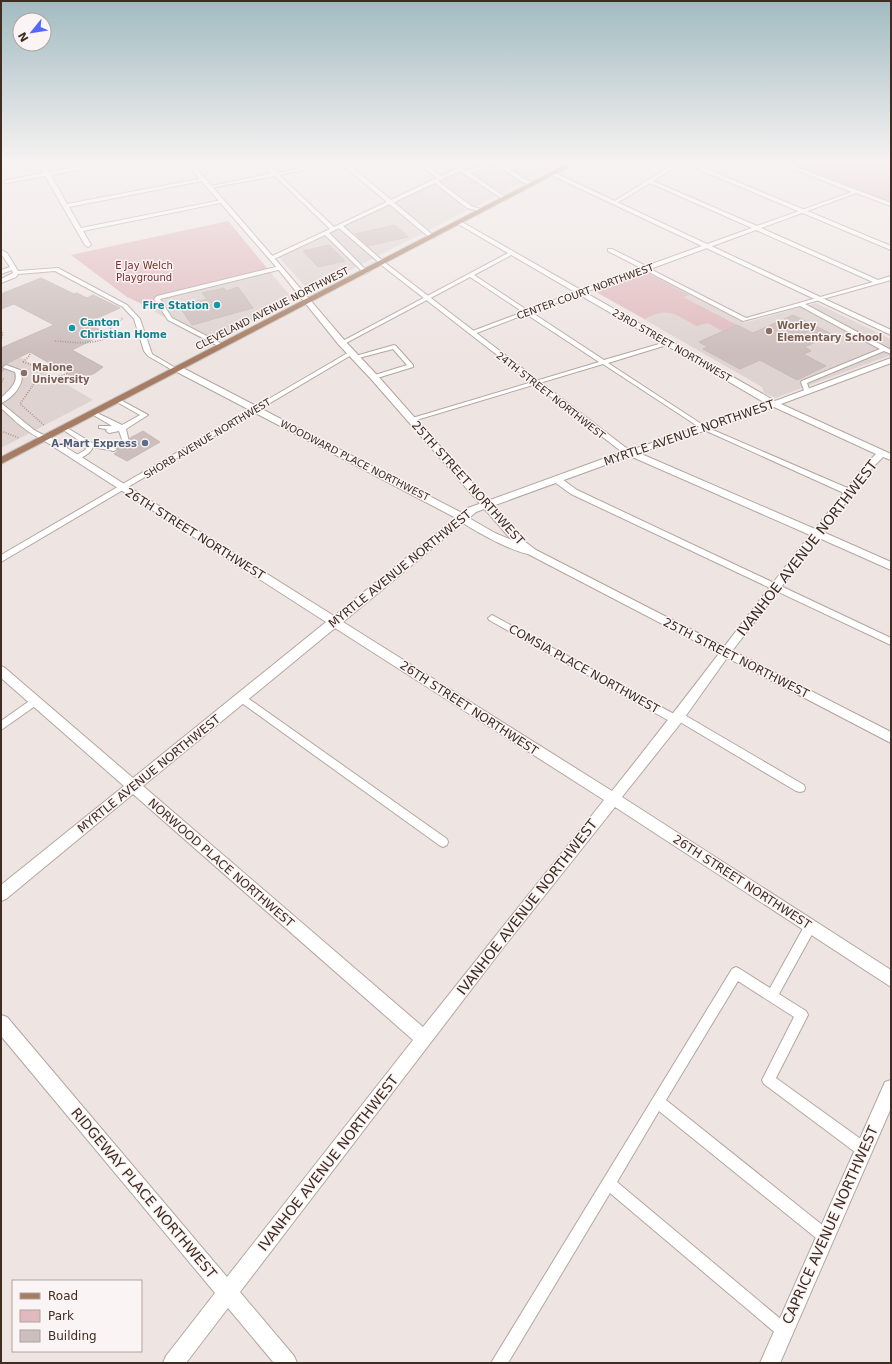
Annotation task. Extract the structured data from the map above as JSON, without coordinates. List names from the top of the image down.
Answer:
{
  "streets": {
    "main road": ["CLEVELAND AVENUE NORTHWEST"],
    "street": [
      "23RD STREET NORTHWEST",
      "24TH STREET NORTHWEST",
      "MYRTLE AVENUE NORTHWEST",
      "WOODWARD PLACE NORTHWEST",
      "25TH STREET NORTHWEST",
      "26TH STREET NORTHWEST",
      "IVANHOE AVENUE NORTHWEST",
      "NORWOOD PLACE NORTHWEST",
      "RIDGEWAY PLACE NORTHWEST",
      "CAPRICE AVENUE NORTHWEST"
    ],
    "lane": ["CENTER COURT NORTHWEST", "SHORB AVENUE NORTHWEST", "COMSIA PLACE NORTHWEST"]
  },
  "crossings": [
    ["CENTER COURT NORTHWEST", "23RD STREET NORTHWEST"],
    ["CENTER COURT NORTHWEST", "24TH STREET NORTHWEST"],
    ["CLEVELAND AVENUE NORTHWEST", "24TH STREET NORTHWEST"],
    ["CLEVELAND AVENUE NORTHWEST", "WOODWARD PLACE NORTHWEST"],
    ["CLEVELAND AVENUE NORTHWEST", "25TH STREET NORTHWEST"],
    ["CLEVELAND AVENUE NORTHWEST", "26TH STREET NORTHWEST"],
    ["23RD STREET NORTHWEST", "MYRTLE AVENUE NORTHWEST"],
    ["23RD STREET NORTHWEST", "IVANHOE AVENUE NORTHWEST"],
    ["24TH STREET NORTHWEST", "MYRTLE AVENUE NORTHWEST"],
    ["24TH STREET NORTHWEST", "IVANHOE AVENUE NORTHWEST"],
    ["MYRTLE AVENUE NORTHWEST", "WOODWARD PLACE NORTHWEST"],
    ["MYRTLE AVENUE NORTHWEST", "25TH STREET NORTHWEST"],
    ["MYRTLE AVENUE NORTHWEST", "26TH STREET NORTHWEST"],
    ["MYRTLE AVENUE NORTHWEST", "NORWOOD PLACE NORTHWEST"],
    ["SHORB AVENUE NORTHWEST", "WOODWARD PLACE NORTHWEST"],
    ["SHORB AVENUE NORTHWEST", "25TH STREET NORTHWEST"],
    ["SHORB AVENUE NORTHWEST", "26TH STREET NORTHWEST"],
    ["WOODWARD PLACE NORTHWEST", "25TH STREET NORTHWEST"],
    ["25TH STREET NORTHWEST", "IVANHOE AVENUE NORTHWEST"],
    ["26TH STREET NORTHWEST", "IVANHOE AVENUE NORTHWEST"],
    ["IVANHOE AVENUE NORTHWEST", "COMSIA PLACE NORTHWEST"],
    ["IVANHOE AVENUE NORTHWEST", "NORWOOD PLACE NORTHWEST"],
    ["IVANHOE AVENUE NORTHWEST", "RIDGEWAY PLACE NORTHWEST"]
  ],
  "parks": ["E Jay Welch Playground"],
  "places": [
    "Fire Station",
    "Canton Christian Home",
    "Worley Elementary School",
    "Malone University",
    "A-Mart Express"
  ],
  "legend": ["Road", "Park", "Building"],
  "north": "bottom left"
}
